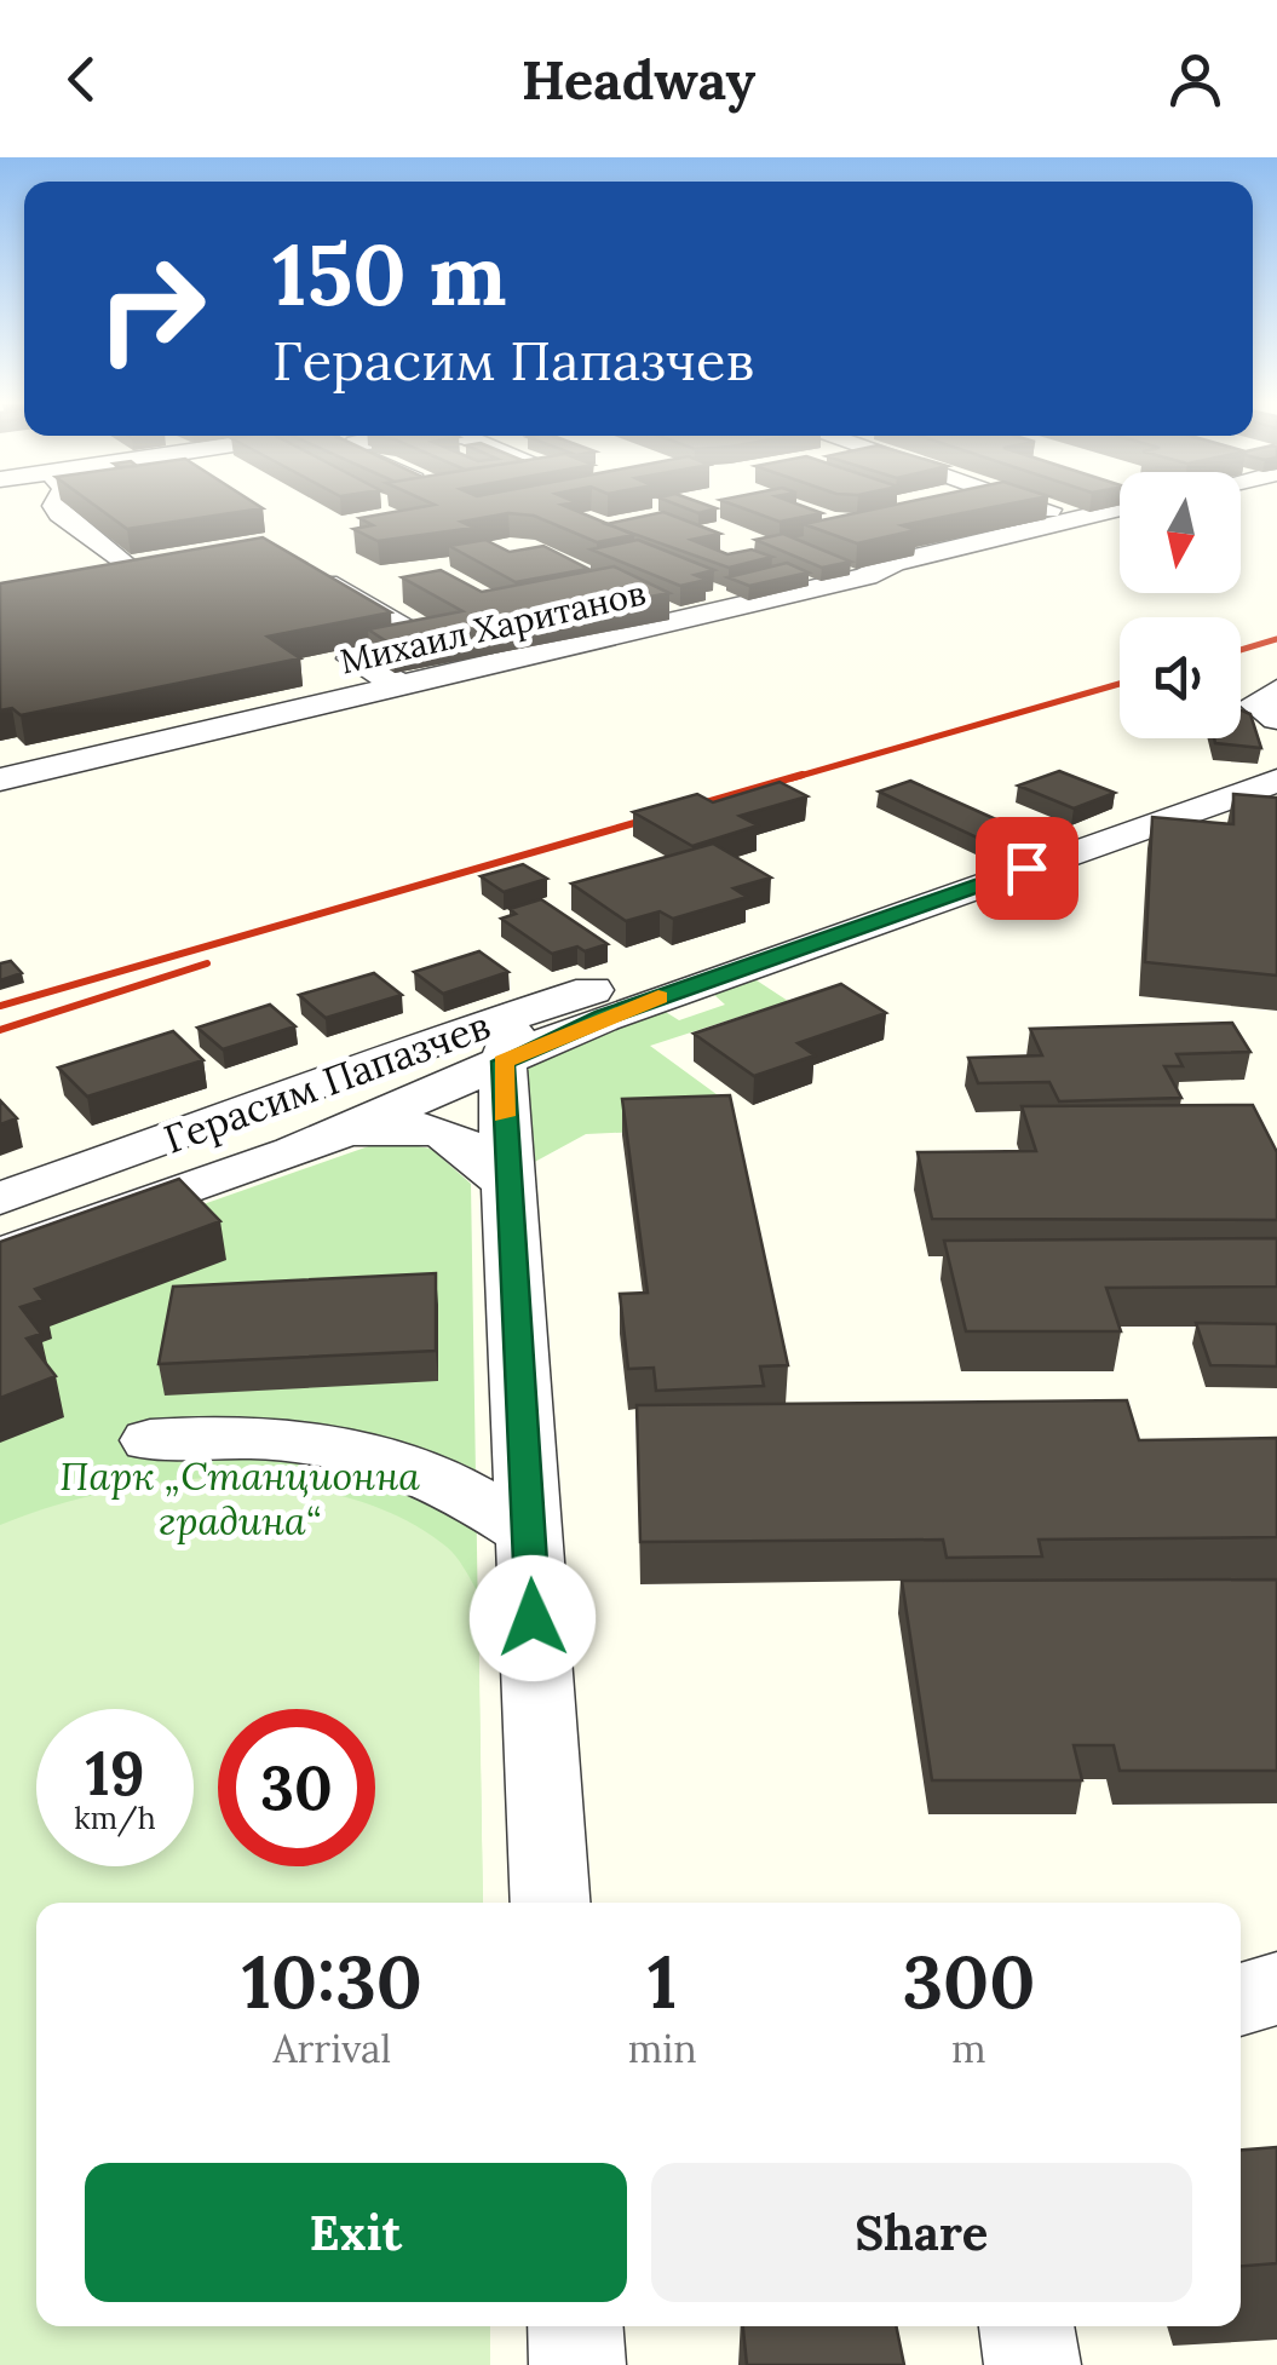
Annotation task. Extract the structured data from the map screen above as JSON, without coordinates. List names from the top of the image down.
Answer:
{
  "streets": {
    "street": ["Михаил Хаританов", "Герасим Папазчев"]
  },
  "parks": ["Парк „Станционна градина“"],
  "north": "bottom",
  "page": {
    "header": "Headway",
    "turn": ["150 m", "Герасим Папазчев"],
    "speed": "19 km/h",
    "limit": "30",
    "eta": [
      "10:30",
      "Arrival",
      "1",
      "min",
      "300",
      "m"
    ],
    "buttons": ["Exit", "Share"]
  }
}
